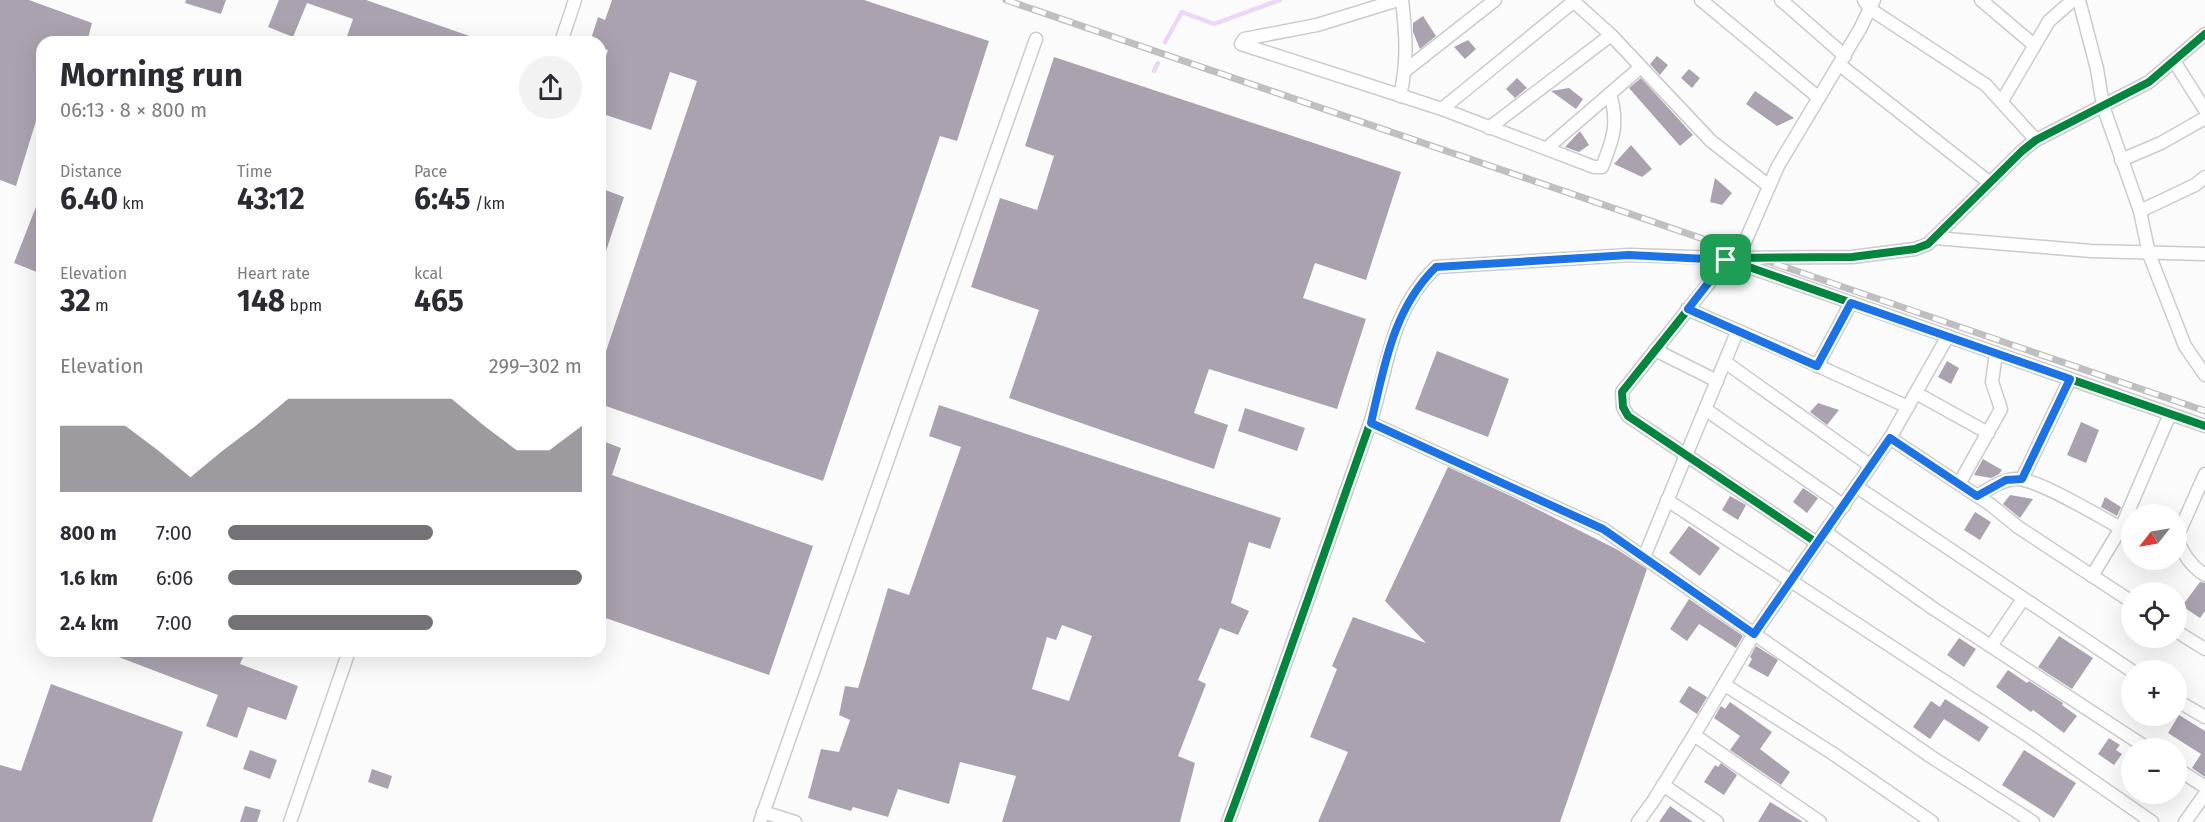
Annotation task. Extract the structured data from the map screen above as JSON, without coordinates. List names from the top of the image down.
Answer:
{
  "north": "bottom left",
  "page": {
    "heading": ["Morning run", "06:13 · 8 × 800 m"],
    "stats": [
      ["Distance", "6.40 km"],
      ["Time", "43:12"],
      ["Pace", "6:45 /km"],
      ["Elevation", "32 m"],
      ["Heart rate", "148 bpm"],
      ["kcal", "465"]
    ],
    "chart": ["Elevation", "299–302 m"],
    "map_buttons": ["+", "−"],
    "list": [
      {
        "name": "800 m",
        "note": "7:00"
      },
      {
        "name": "1.6 km",
        "note": "6:06"
      },
      {
        "name": "2.4 km",
        "note": "7:00"
      }
    ]
  }
}
